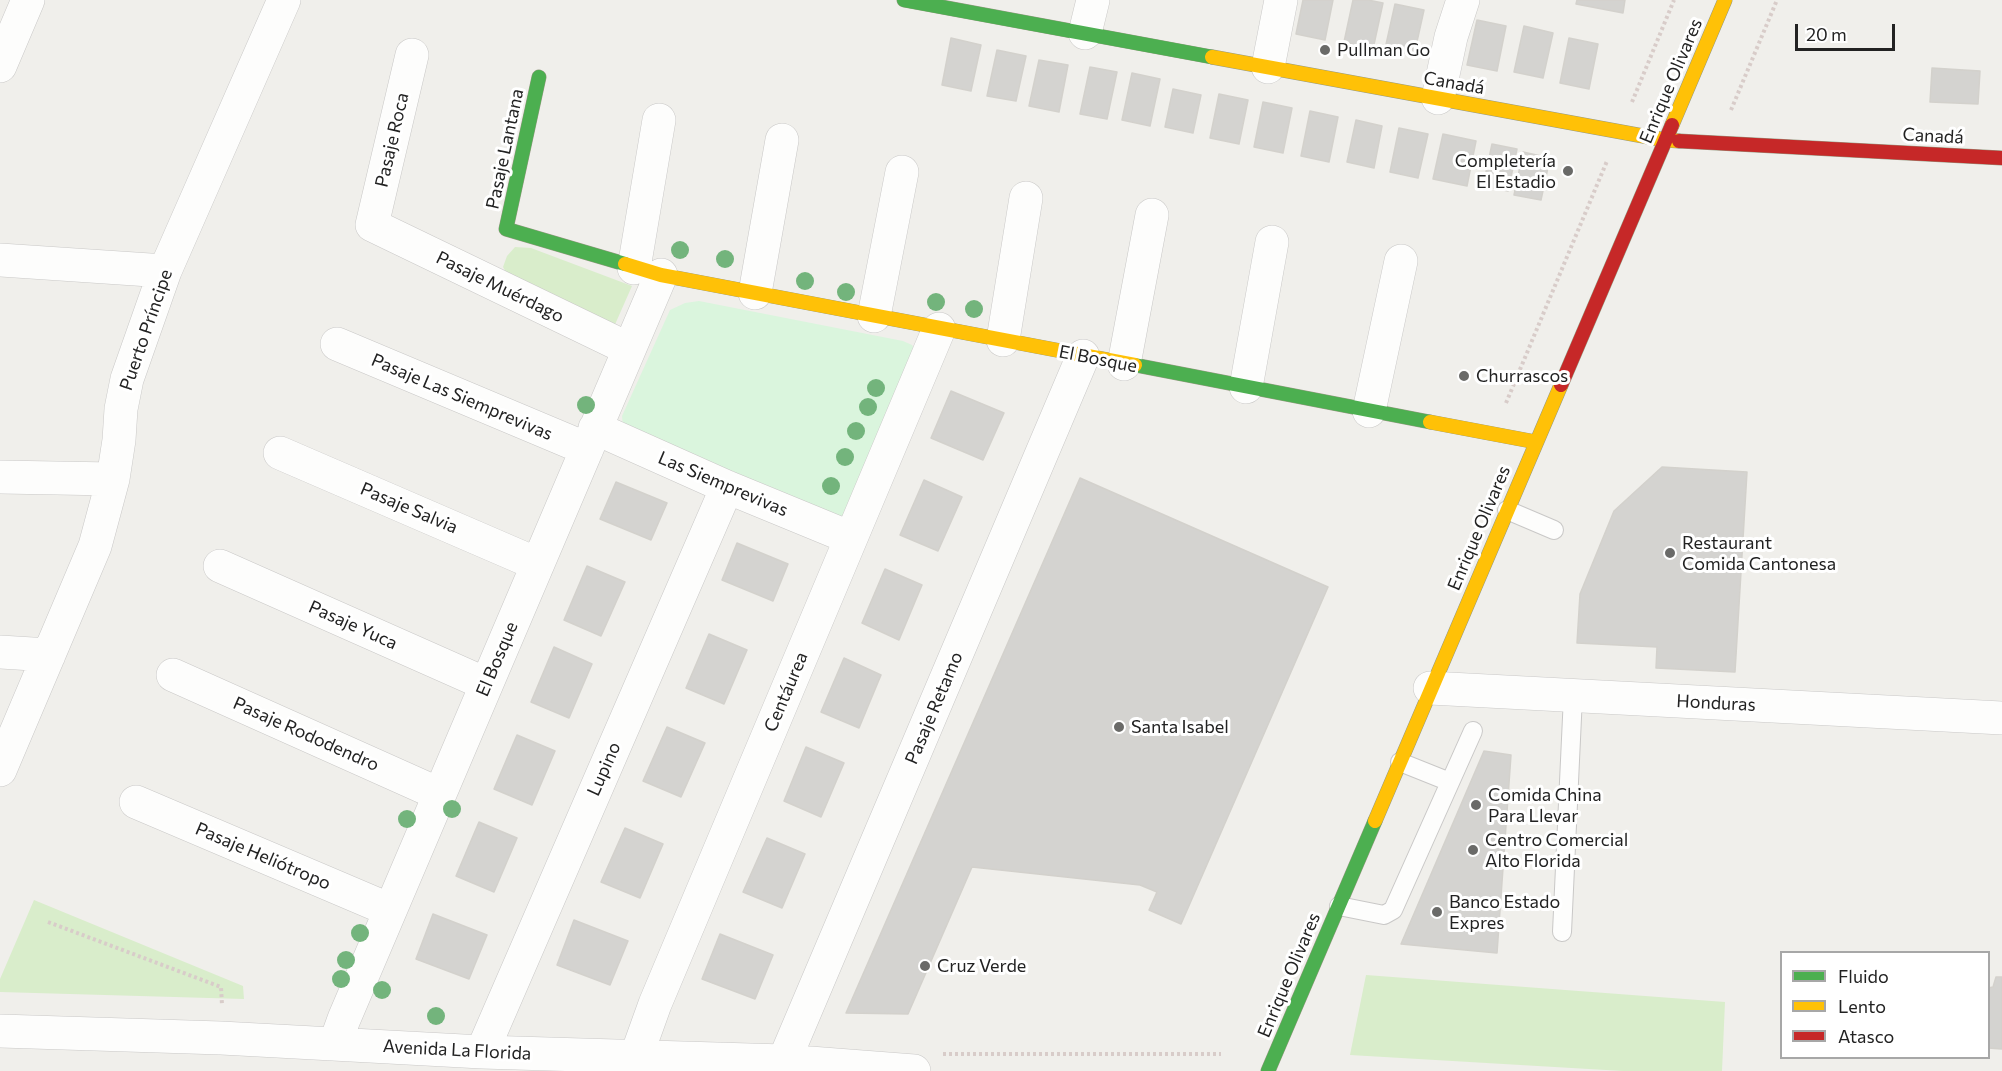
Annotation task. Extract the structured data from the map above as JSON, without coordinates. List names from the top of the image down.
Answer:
{
  "streets": {
    "street": [
      "Enrique Olivares",
      "Canadá",
      "Pasaje Roca",
      "Pasaje Lantana",
      "Pasaje Muérdago",
      "Puerto Príncipe",
      "El Bosque",
      "Pasaje Las Siemprevivas",
      "Las Siemprevivas",
      "Pasaje Salvia",
      "Pasaje Yuca",
      "Centáurea",
      "Honduras",
      "Pasaje Retamo",
      "Pasaje Rododendro",
      "Lupino",
      "Pasaje Heliótropo",
      "Avenida La Florida"
    ]
  },
  "crossings": [
    ["Enrique Olivares", "Canadá"],
    ["Enrique Olivares", "El Bosque"],
    ["Enrique Olivares", "Honduras"],
    ["Pasaje Roca", "Pasaje Muérdago"],
    ["Pasaje Lantana", "El Bosque"],
    ["Pasaje Muérdago", "El Bosque"],
    ["El Bosque", "Pasaje Las Siemprevivas"],
    ["El Bosque", "Las Siemprevivas"],
    ["El Bosque", "Pasaje Salvia"],
    ["El Bosque", "Pasaje Yuca"],
    ["El Bosque", "Centáurea"],
    ["El Bosque", "Pasaje Retamo"],
    ["El Bosque", "Pasaje Rododendro"],
    ["El Bosque", "Pasaje Heliótropo"],
    ["El Bosque", "Avenida La Florida"],
    ["Pasaje Las Siemprevivas", "Las Siemprevivas"],
    ["Las Siemprevivas", "Centáurea"],
    ["Las Siemprevivas", "Lupino"],
    ["Centáurea", "Avenida La Florida"],
    ["Pasaje Retamo", "Avenida La Florida"],
    ["Lupino", "Avenida La Florida"]
  ],
  "places": [
    "Pullman Go",
    "Completería El Estadio",
    "Churrascos",
    "Restaurant Comida Cantonesa",
    "Santa Isabel",
    "Comida China Para Llevar",
    "Centro Comercial Alto Florida",
    "Banco Estado Expres",
    "Cruz Verde"
  ],
  "legend": ["Fluido", "Lento", "Atasco"],
  "scale_bar": "20 m"
}
